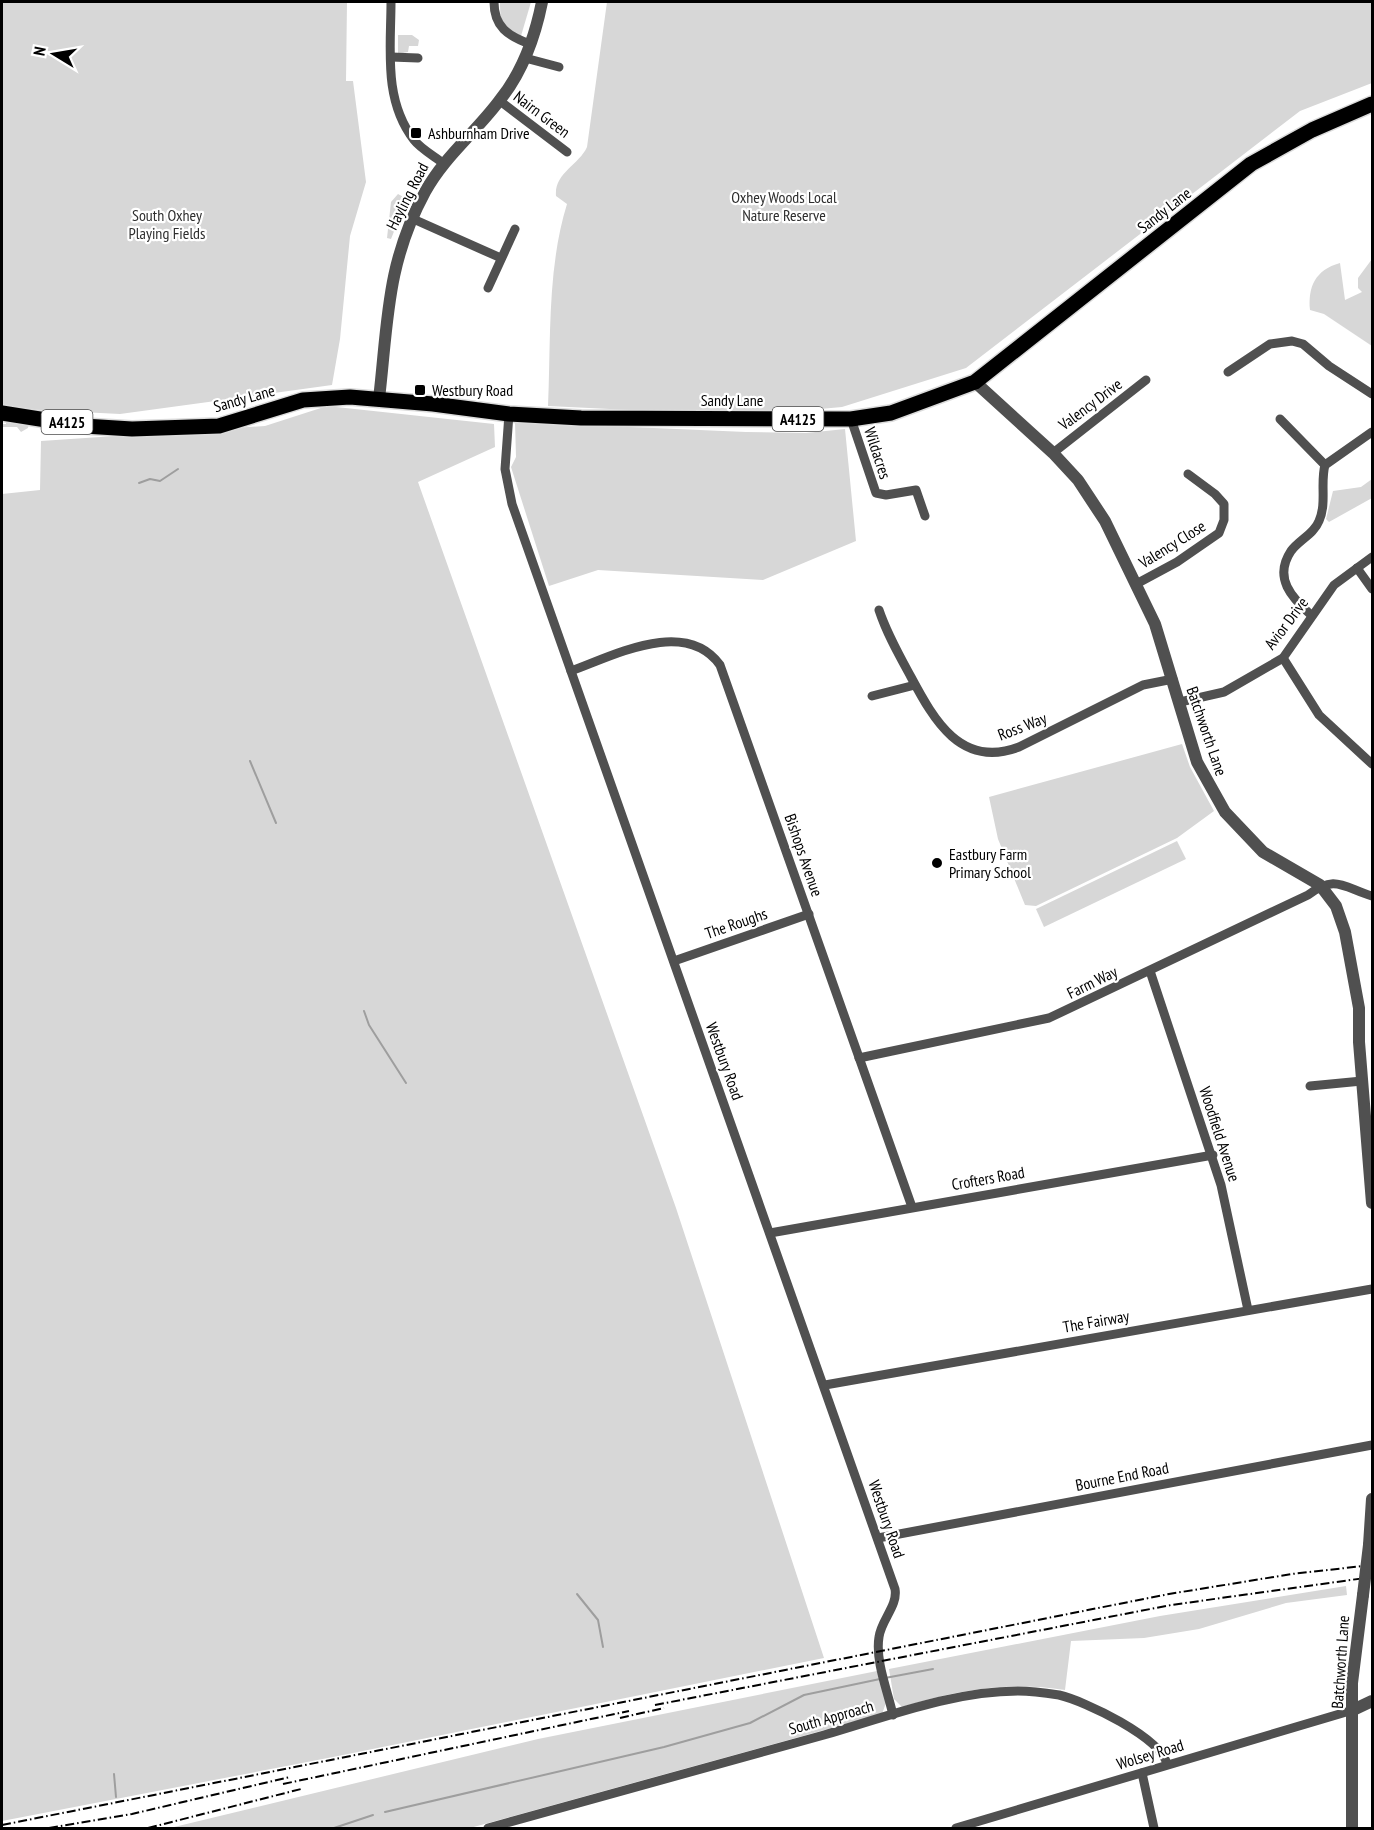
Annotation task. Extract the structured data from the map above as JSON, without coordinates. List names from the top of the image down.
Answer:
{
  "streets": {
    "main road": ["Sandy Lane", "A4125"],
    "street": [
      "Nairn Green",
      "Hayling Road",
      "Valency Drive",
      "Wildacres",
      "Valency Close",
      "Avior Drive",
      "Ross Way",
      "Batchworth Lane",
      "Bishops Avenue",
      "The Roughs",
      "Farm Way",
      "Westbury Road",
      "Woodfield Avenue",
      "Crofters Road",
      "The Fairway",
      "Bourne End Road",
      "South Approach",
      "Wolsey Road"
    ]
  },
  "crossings": [
    ["Nairn Green", "Hayling Road"],
    ["Hayling Road", "Sandy Lane"],
    ["Sandy Lane", "Wildacres"],
    ["Sandy Lane", "Batchworth Lane"],
    ["Sandy Lane", "Westbury Road"],
    ["Valency Drive", "Batchworth Lane"],
    ["Valency Close", "Batchworth Lane"],
    ["Avior Drive", "Batchworth Lane"],
    ["Ross Way", "Batchworth Lane"],
    ["Batchworth Lane", "Farm Way"],
    ["Batchworth Lane", "Wolsey Road"],
    ["Bishops Avenue", "The Roughs"],
    ["Bishops Avenue", "Farm Way"],
    ["Bishops Avenue", "Westbury Road"],
    ["Bishops Avenue", "Crofters Road"],
    ["The Roughs", "Westbury Road"],
    ["Farm Way", "Woodfield Avenue"],
    ["Westbury Road", "Crofters Road"],
    ["Westbury Road", "The Fairway"],
    ["Westbury Road", "Bourne End Road"],
    ["Westbury Road", "South Approach"],
    ["Woodfield Avenue", "Crofters Road"],
    ["Woodfield Avenue", "The Fairway"],
    ["South Approach", "Wolsey Road"]
  ],
  "parks": ["Oxhey Woods Local Nature Reserve", "South Oxhey Playing Fields"],
  "places": {
    "transit": ["Ashburnham Drive", "Westbury Road"],
    "other": ["Eastbury Farm Primary School"]
  },
  "north": "left"
}
